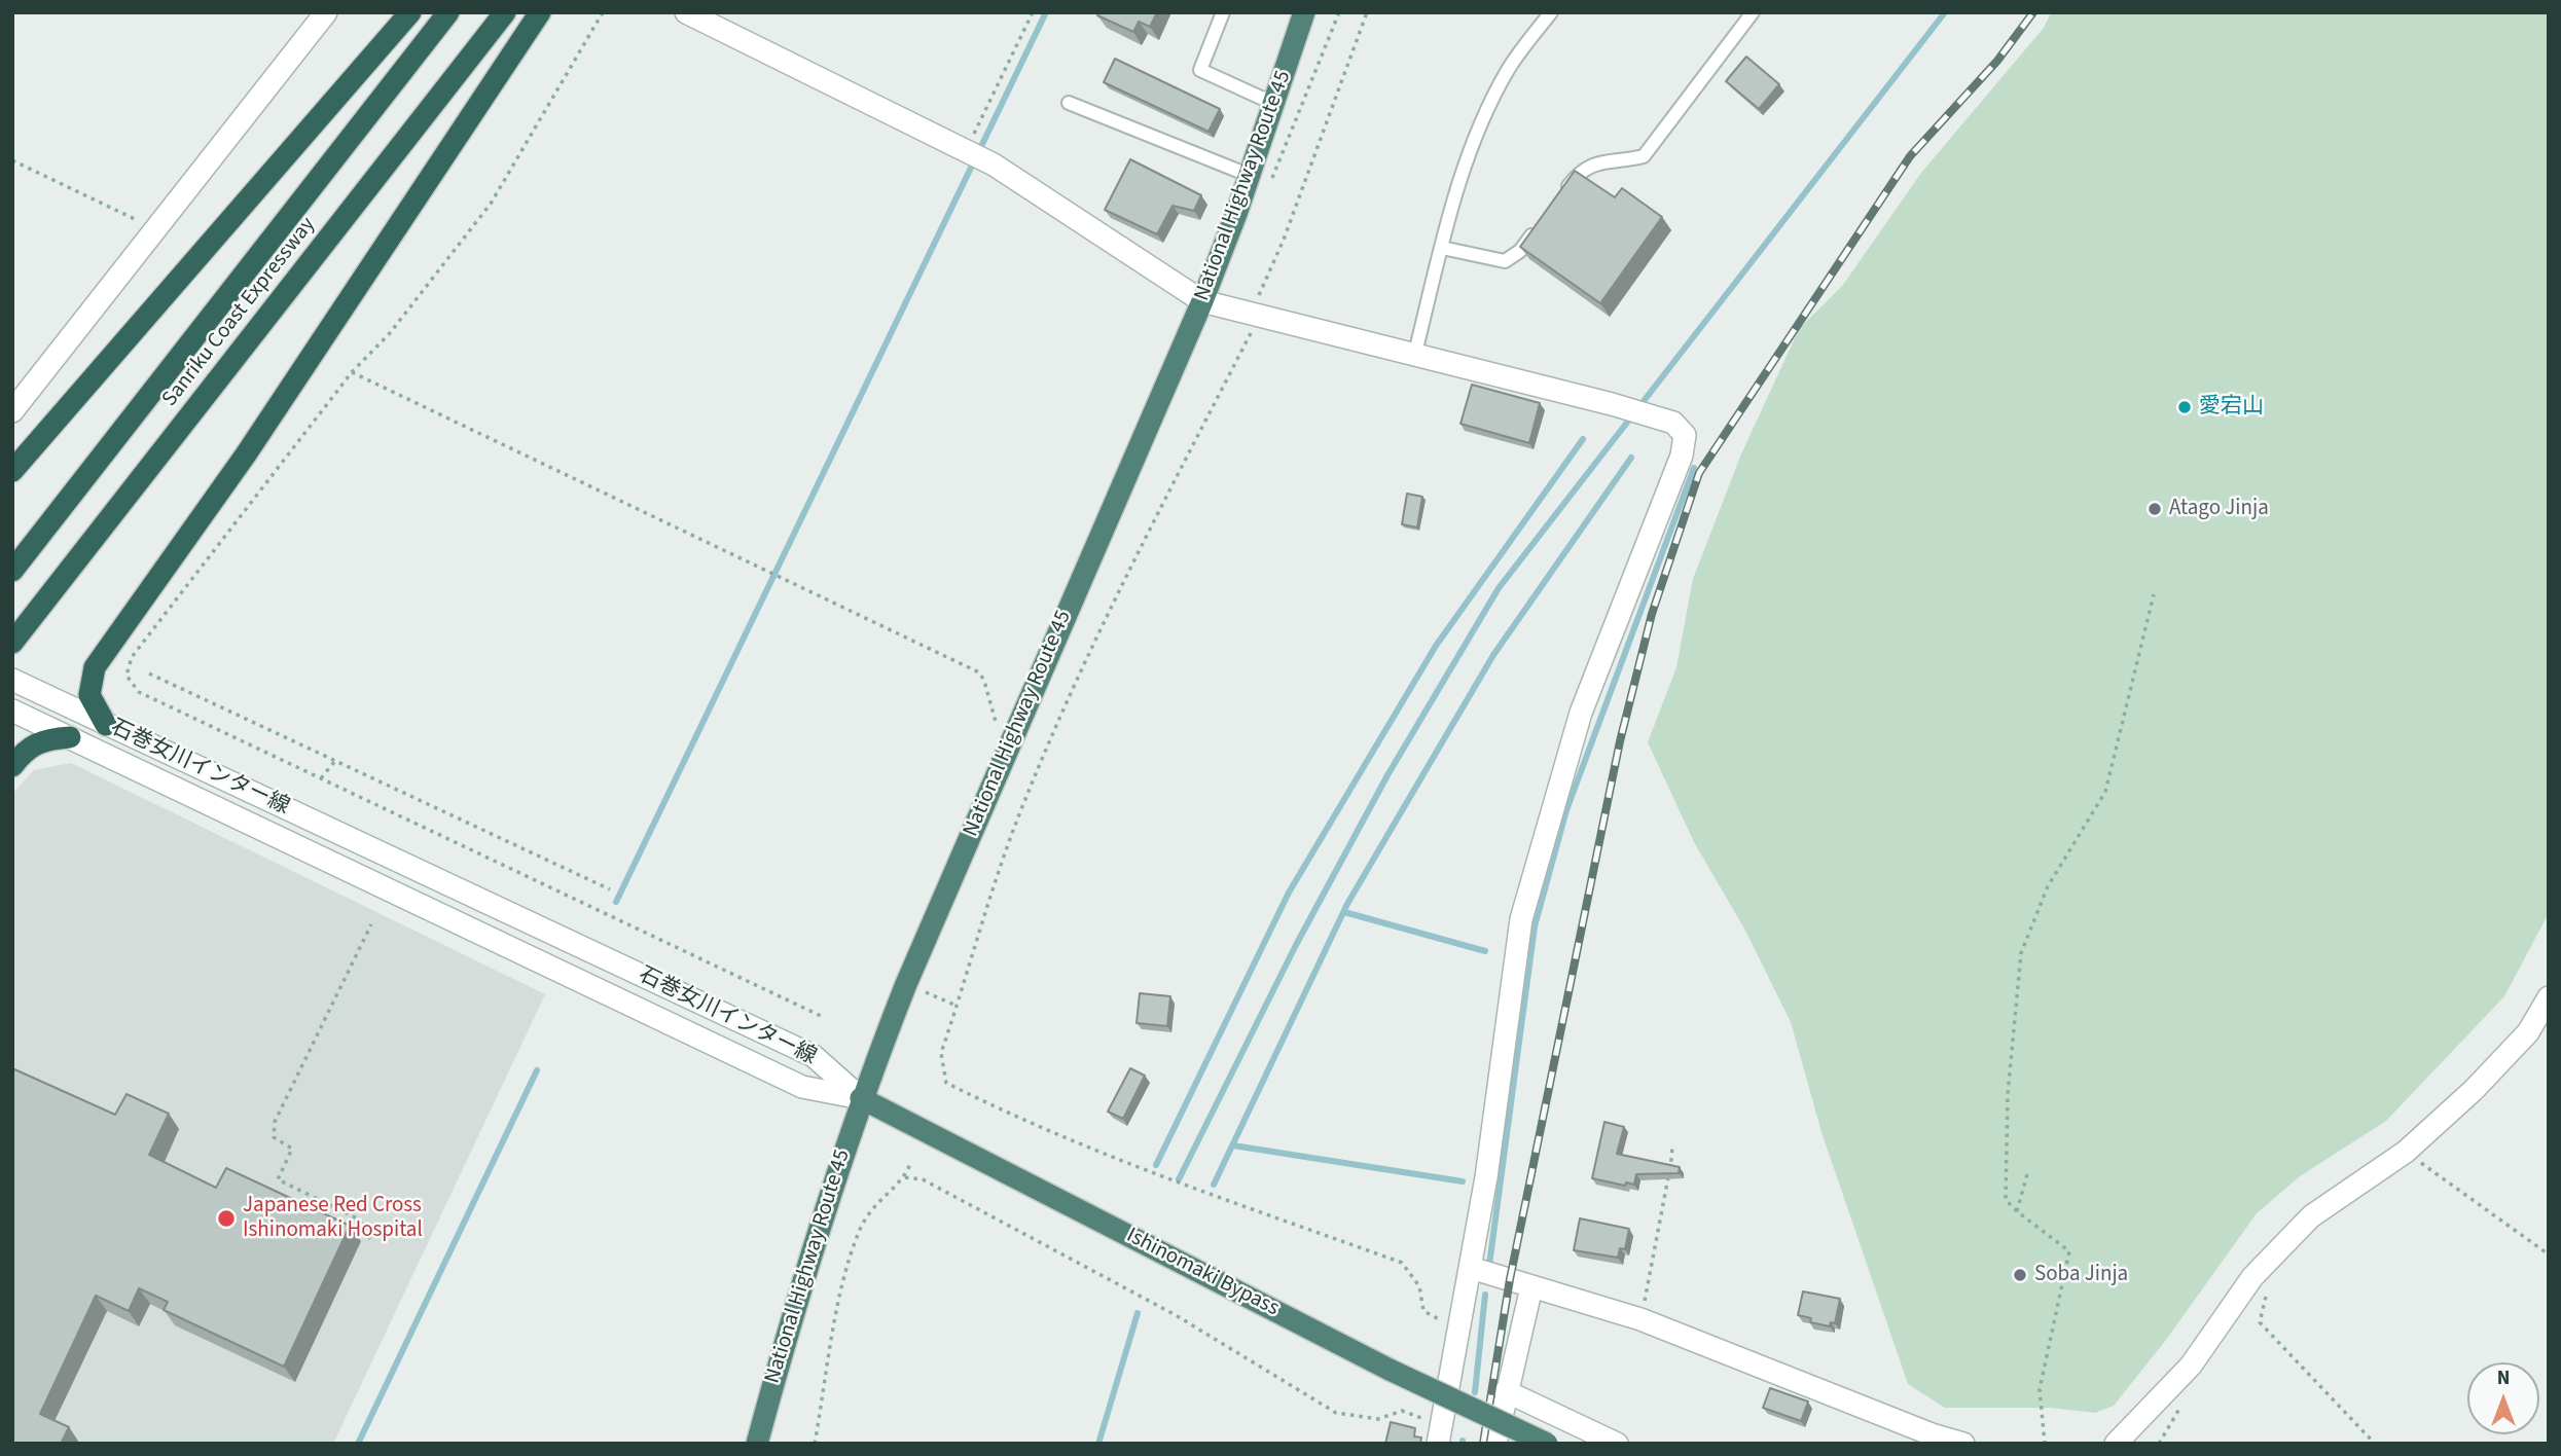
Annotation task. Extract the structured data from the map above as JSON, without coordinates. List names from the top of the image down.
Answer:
{
  "streets": {
    "highway": ["National Highway Route 45", "Sanriku Coast Expressway", "Ishinomaki Bypass"],
    "street": ["石巻女川インター線"]
  },
  "crossings": [
    ["National Highway Route 45", "石巻女川インター線"],
    ["National Highway Route 45", "Ishinomaki Bypass"],
    ["石巻女川インター線", "Ishinomaki Bypass"]
  ],
  "places": [
    "愛宕山",
    "Atago Jinja",
    "Japanese Red Cross Ishinomaki Hospital",
    "Soba Jinja"
  ],
  "north": "top"
}
